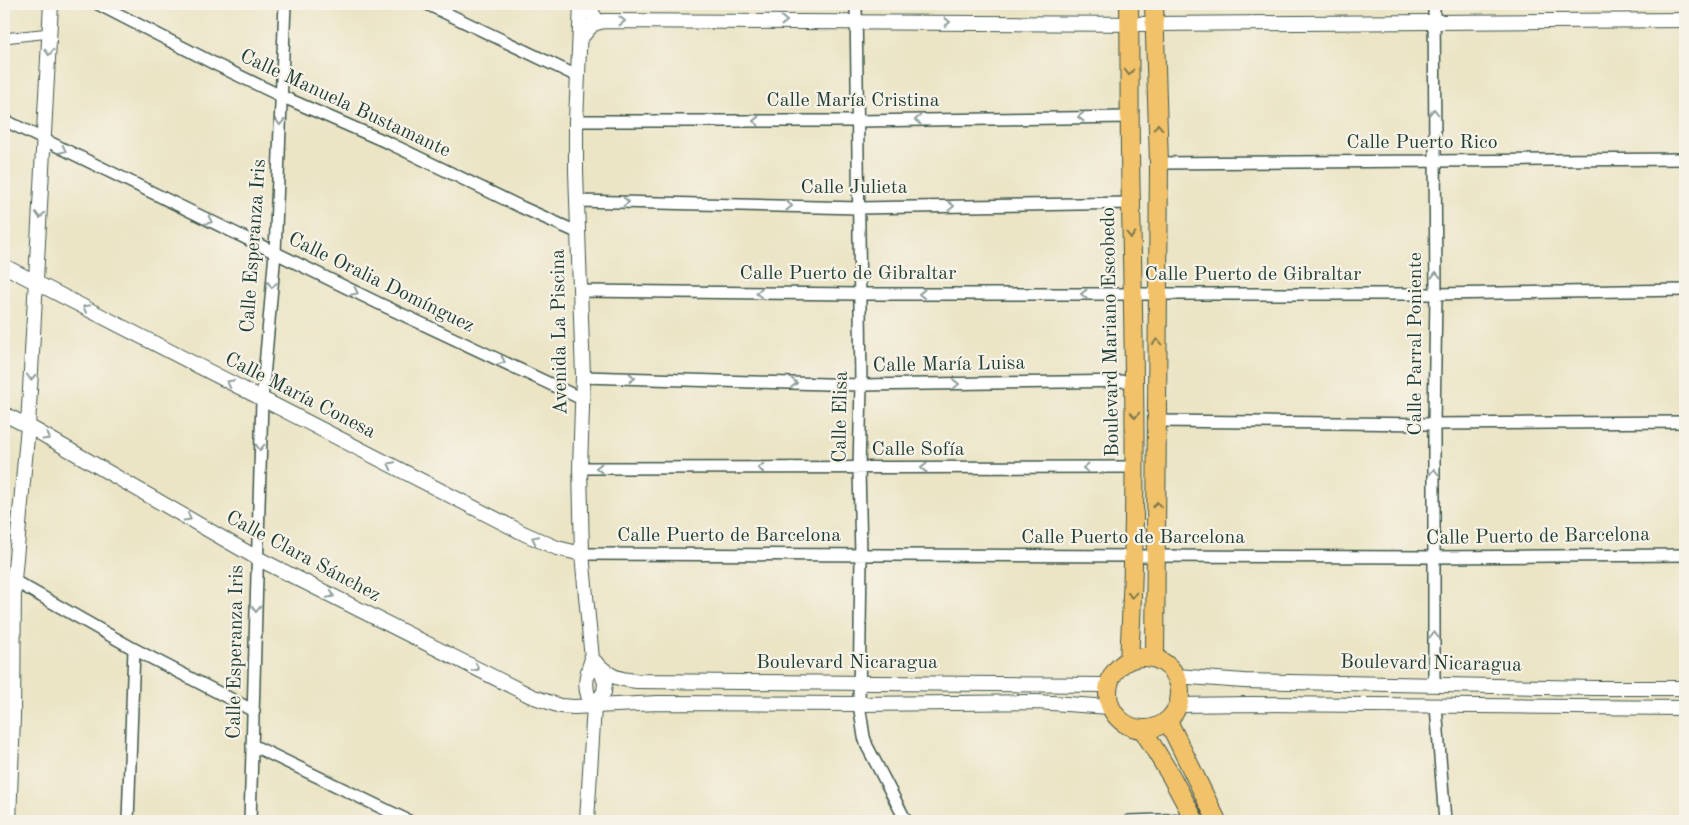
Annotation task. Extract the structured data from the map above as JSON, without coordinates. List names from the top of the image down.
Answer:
{
  "streets": {
    "main road": ["Boulevard Mariano Escobedo"],
    "street": [
      "Calle María Cristina",
      "Calle Manuela Bustamante",
      "Calle Puerto Rico",
      "Calle Julieta",
      "Calle Esperanza Iris",
      "Calle Puerto de Gibraltar",
      "Calle Oralia Domínguez",
      "Avenida La Piscina",
      "Calle Parral Poniente",
      "Calle María Luisa",
      "Calle María Conesa",
      "Calle Elisa",
      "Calle Sofía",
      "Calle Puerto de Barcelona",
      "Calle Clara Sánchez",
      "Boulevard Nicaragua"
    ]
  },
  "crossings": [
    ["Calle María Cristina", "Avenida La Piscina"],
    ["Calle María Cristina", "Boulevard Mariano Escobedo"],
    ["Calle María Cristina", "Calle Elisa"],
    ["Calle Manuela Bustamante", "Calle Esperanza Iris"],
    ["Calle Manuela Bustamante", "Avenida La Piscina"],
    ["Calle Puerto Rico", "Calle Parral Poniente"],
    ["Calle Julieta", "Avenida La Piscina"],
    ["Calle Julieta", "Boulevard Mariano Escobedo"],
    ["Calle Julieta", "Calle Elisa"],
    ["Calle Esperanza Iris", "Calle Oralia Domínguez"],
    ["Calle Esperanza Iris", "Calle María Conesa"],
    ["Calle Esperanza Iris", "Calle Clara Sánchez"],
    ["Calle Puerto de Gibraltar", "Avenida La Piscina"],
    ["Calle Puerto de Gibraltar", "Boulevard Mariano Escobedo"],
    ["Calle Puerto de Gibraltar", "Calle Parral Poniente"],
    ["Calle Puerto de Gibraltar", "Calle Elisa"],
    ["Calle Oralia Domínguez", "Avenida La Piscina"],
    ["Avenida La Piscina", "Calle María Luisa"],
    ["Avenida La Piscina", "Calle María Conesa"],
    ["Avenida La Piscina", "Calle Sofía"],
    ["Avenida La Piscina", "Calle Puerto de Barcelona"],
    ["Avenida La Piscina", "Calle Clara Sánchez"],
    ["Avenida La Piscina", "Boulevard Nicaragua"],
    ["Boulevard Mariano Escobedo", "Calle María Luisa"],
    ["Boulevard Mariano Escobedo", "Calle Sofía"],
    ["Boulevard Mariano Escobedo", "Calle Puerto de Barcelona"],
    ["Boulevard Mariano Escobedo", "Boulevard Nicaragua"],
    ["Calle Parral Poniente", "Calle Puerto de Barcelona"],
    ["Calle Parral Poniente", "Boulevard Nicaragua"],
    ["Calle María Luisa", "Calle Elisa"],
    ["Calle María Conesa", "Calle Puerto de Barcelona"],
    ["Calle Elisa", "Calle Sofía"],
    ["Calle Elisa", "Calle Puerto de Barcelona"],
    ["Calle Elisa", "Boulevard Nicaragua"],
    ["Calle Clara Sánchez", "Boulevard Nicaragua"]
  ],
  "one_way": [
    "Calle Julieta",
    "Calle Esperanza Iris",
    "Calle Puerto de Gibraltar",
    "Calle Oralia Domínguez",
    "Calle Parral Poniente",
    "Calle María Luisa",
    "Calle María Conesa",
    "Calle Sofía",
    "Calle Clara Sánchez"
  ]
}
